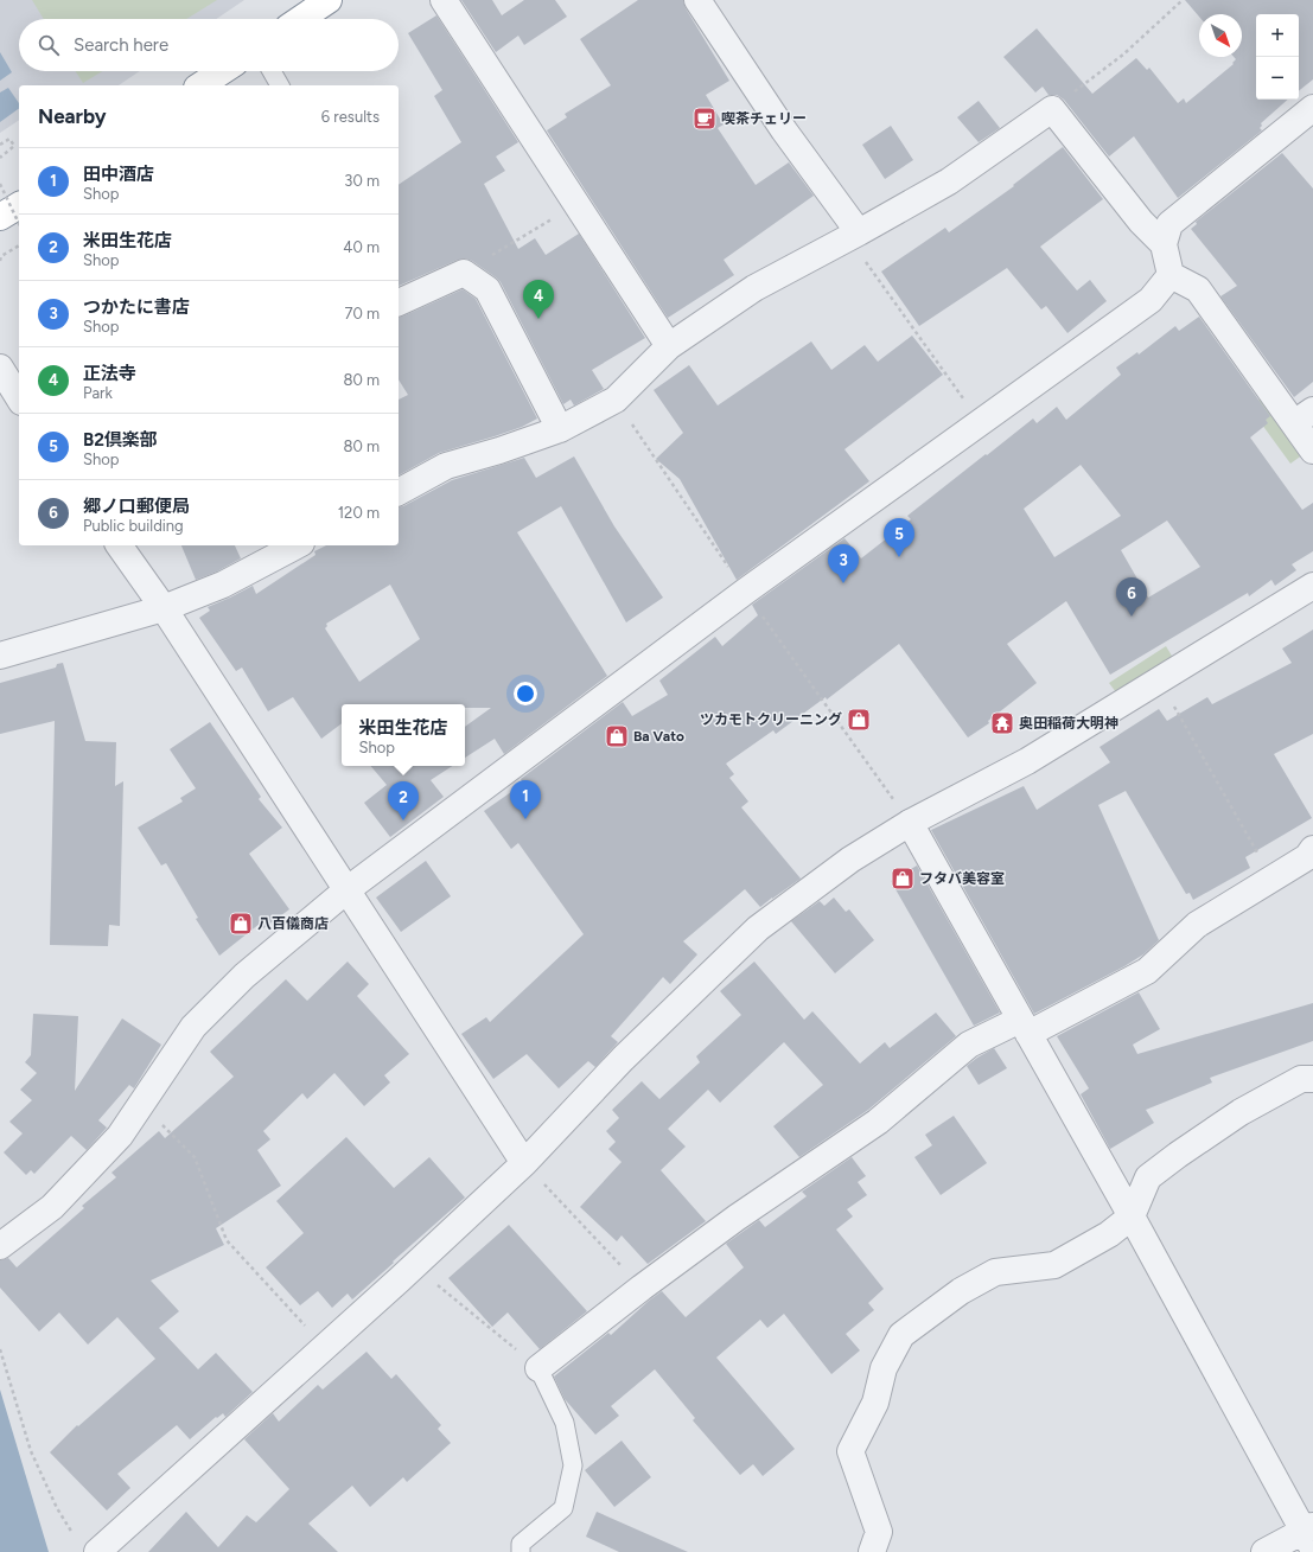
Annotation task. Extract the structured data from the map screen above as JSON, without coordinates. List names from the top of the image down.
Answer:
{
  "places": {
    "cafe": ["喫茶チェリー"],
    "shop": [
      "ツカモトクリーニング",
      "Ba Vato",
      "フタバ美容室",
      "八百儀商店"
    ],
    "temple": ["奥田稲荷大明神"]
  },
  "north": "bottom right",
  "page": {
    "map_buttons": ["+", "−"],
    "search": "Search here",
    "heading": ["Nearby", "6 results"],
    "list": [
      {
        "mark": "1",
        "name": "田中酒店",
        "note": "Shop",
        "value": "30 m"
      },
      {
        "mark": "2",
        "name": "米田生花店",
        "note": "Shop",
        "value": "40 m"
      },
      {
        "mark": "3",
        "name": "つかたに書店",
        "note": "Shop",
        "value": "70 m"
      },
      {
        "mark": "4",
        "name": "正法寺",
        "note": "Park",
        "value": "80 m"
      },
      {
        "mark": "5",
        "name": "B2倶楽部",
        "note": "Shop",
        "value": "80 m"
      },
      {
        "mark": "6",
        "name": "郷ノ口郵便局",
        "note": "Public building",
        "value": "120 m"
      }
    ],
    "pins": [
      "4",
      "5",
      "3",
      "6",
      "1",
      "2"
    ],
    "popup": ["米田生花店", "Shop"]
  }
}
